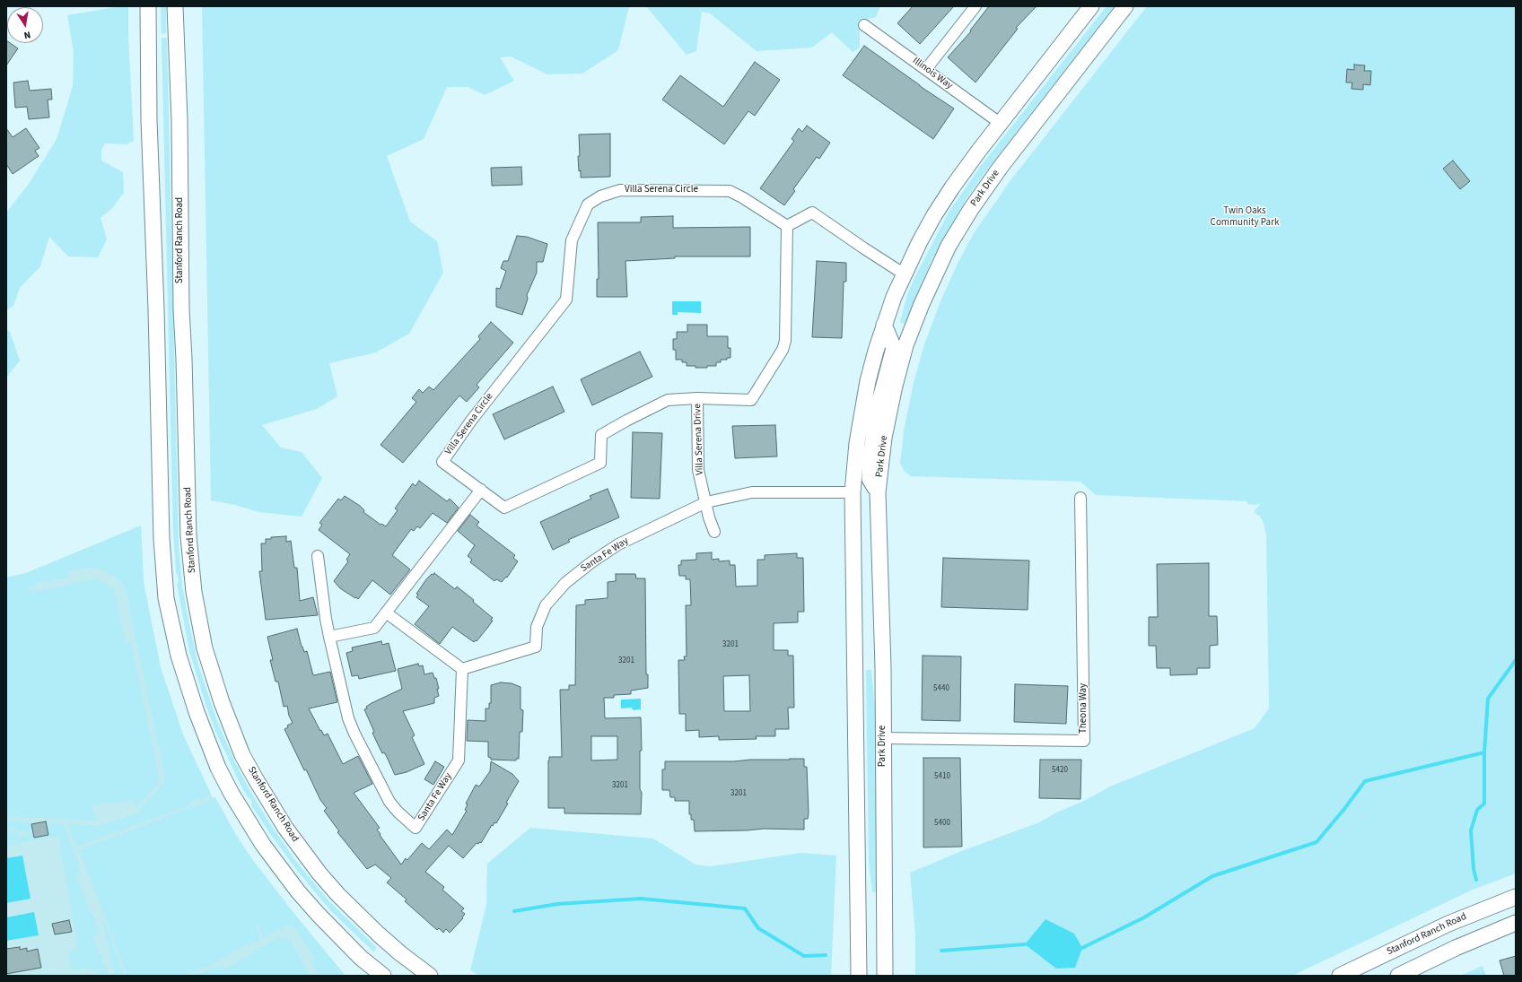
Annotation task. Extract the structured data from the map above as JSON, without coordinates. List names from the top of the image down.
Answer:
{
  "streets": {
    "main road": ["Park Drive", "Stanford Ranch Road"],
    "street": [
      "Illinois Way",
      "Villa Serena Circle",
      "Villa Serena Drive",
      "Santa Fe Way",
      "Theona Way"
    ]
  },
  "crossings": [
    ["Park Drive", "Theona Way"],
    ["Villa Serena Circle", "Villa Serena Drive"],
    ["Villa Serena Drive", "Santa Fe Way"]
  ],
  "parks": ["Twin Oaks Community Park"],
  "house_numbers": [
    "3201",
    "3201",
    "5440",
    "5420",
    "5410",
    "3201",
    "3201",
    "5400"
  ],
  "north": "bottom"
}
